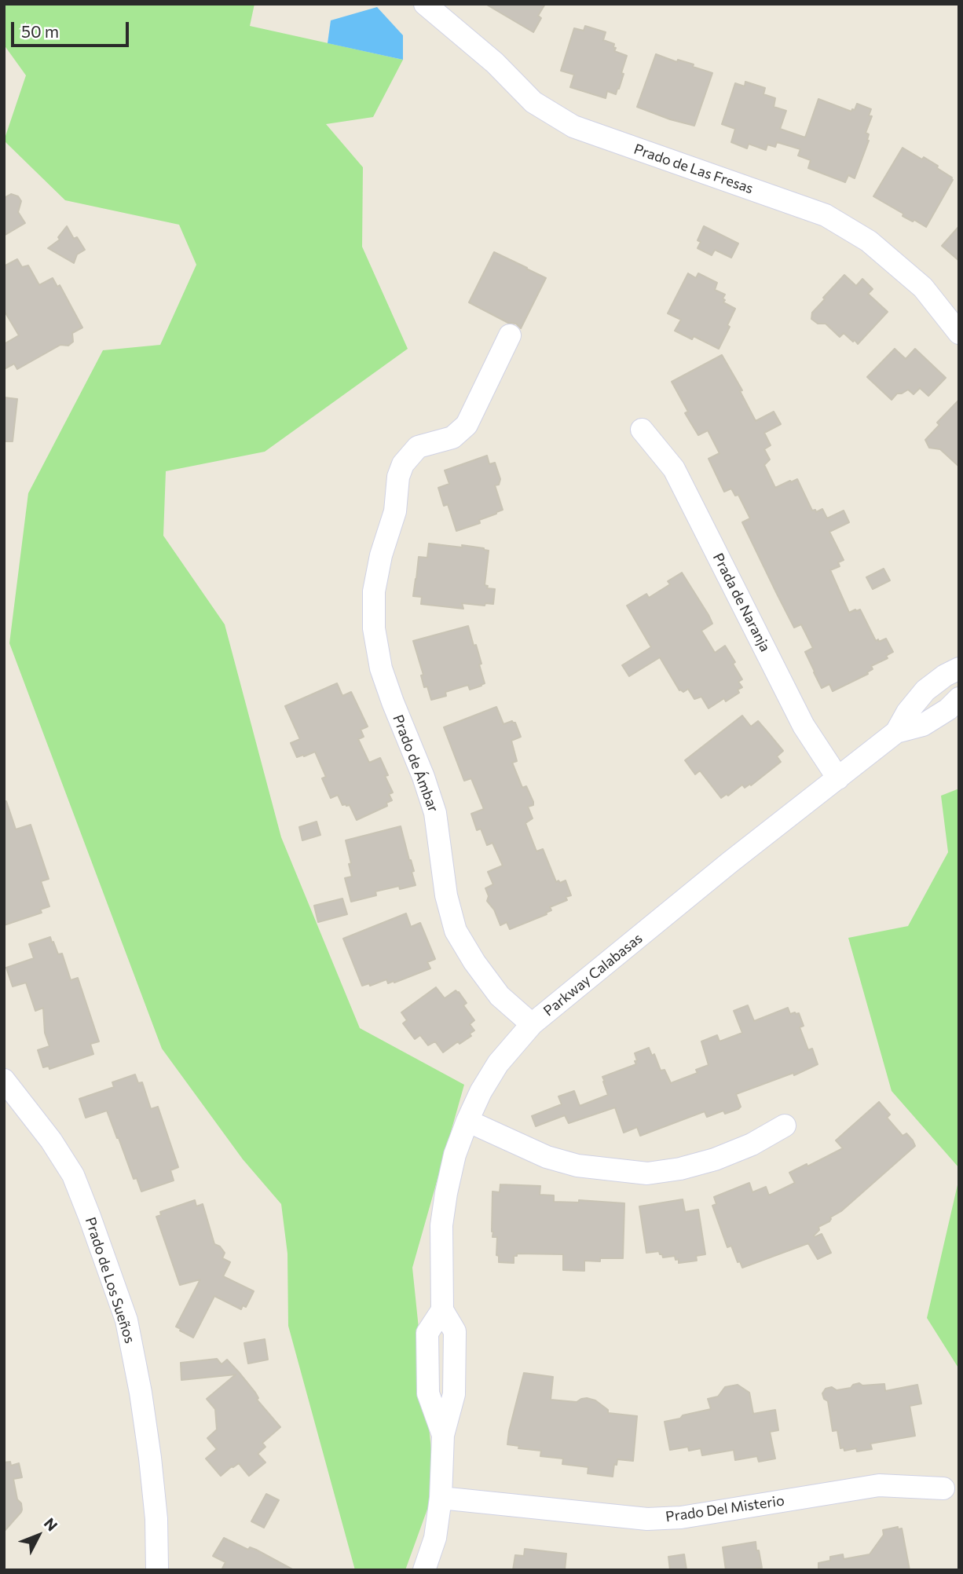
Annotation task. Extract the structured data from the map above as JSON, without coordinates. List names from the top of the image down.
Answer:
{
  "streets": {
    "street": [
      "Prado de Las Fresas",
      "Prada de Naranja",
      "Prado de Ámbar",
      "Parkway Calabasas",
      "Prado de Los Sueños",
      "Prado Del Misterio"
    ]
  },
  "crossings": [
    ["Prada de Naranja", "Parkway Calabasas"],
    ["Prado de Ámbar", "Parkway Calabasas"],
    ["Parkway Calabasas", "Prado Del Misterio"]
  ],
  "scale_bar": "50 m",
  "north": "top right"
}
